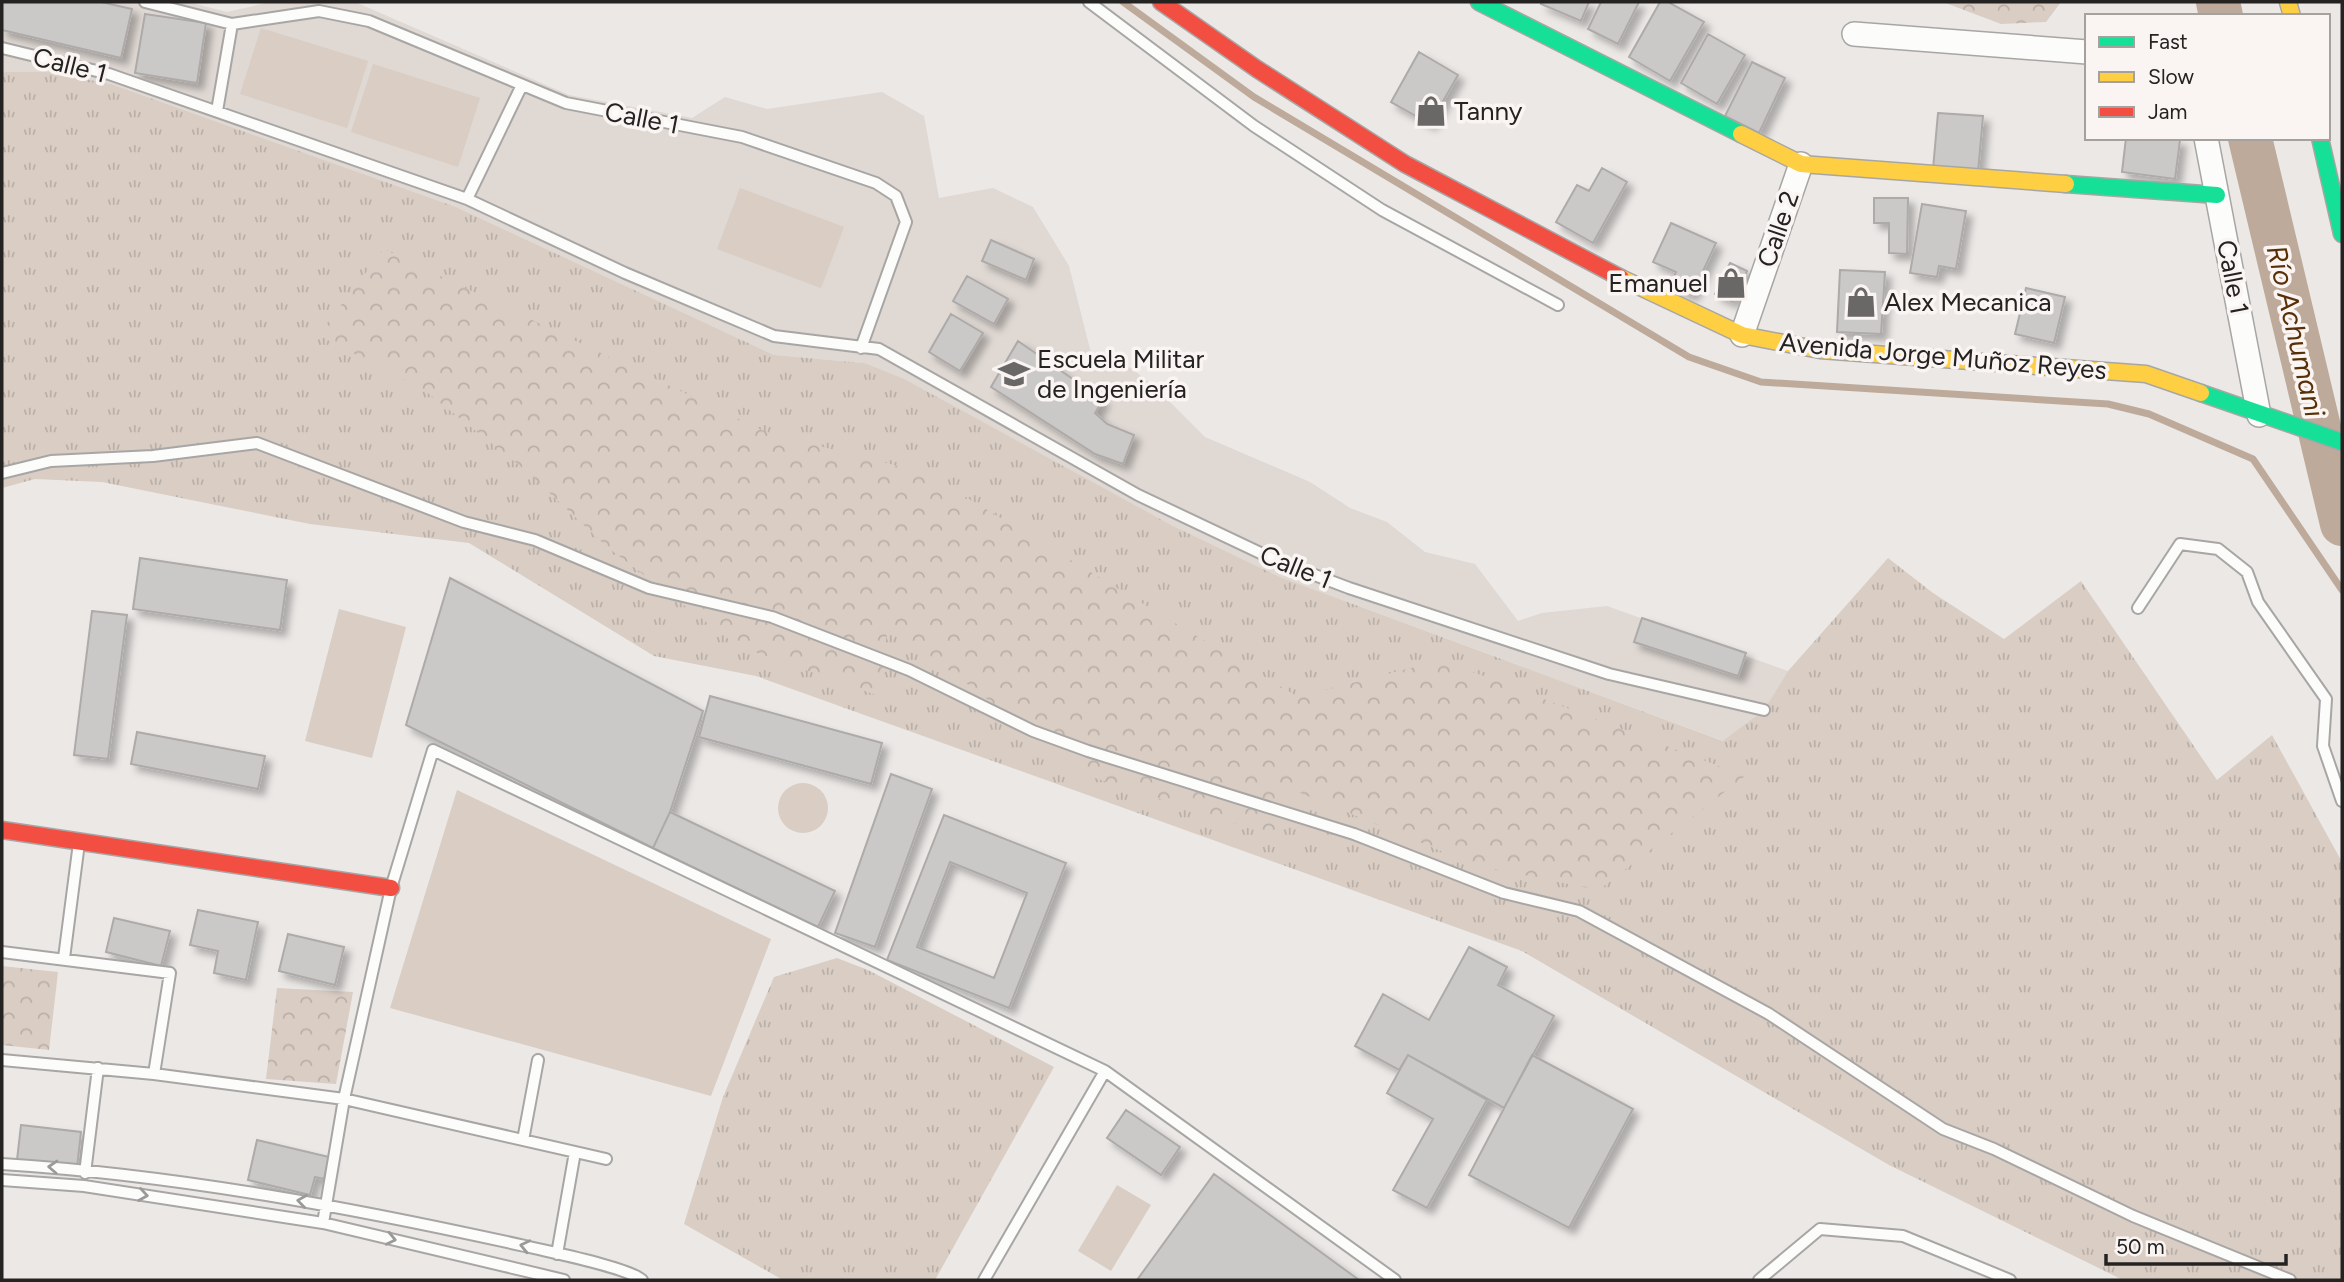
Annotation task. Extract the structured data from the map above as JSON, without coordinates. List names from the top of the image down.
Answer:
{
  "streets": {
    "street": ["Calle 1", "Calle 2", "Avenida Jorge Muñoz Reyes"]
  },
  "crossings": [
    ["Calle 1", "Avenida Jorge Muñoz Reyes"],
    ["Calle 2", "Avenida Jorge Muñoz Reyes"]
  ],
  "water": ["Río Achumani"],
  "places": {
    "shop": ["Tanny", "Emanuel", "Alex Mecanica"],
    "school or university": ["Escuela Militar de Ingeniería"]
  },
  "legend": ["Fast", "Slow", "Jam"],
  "scale_bar": "50 m"
}
